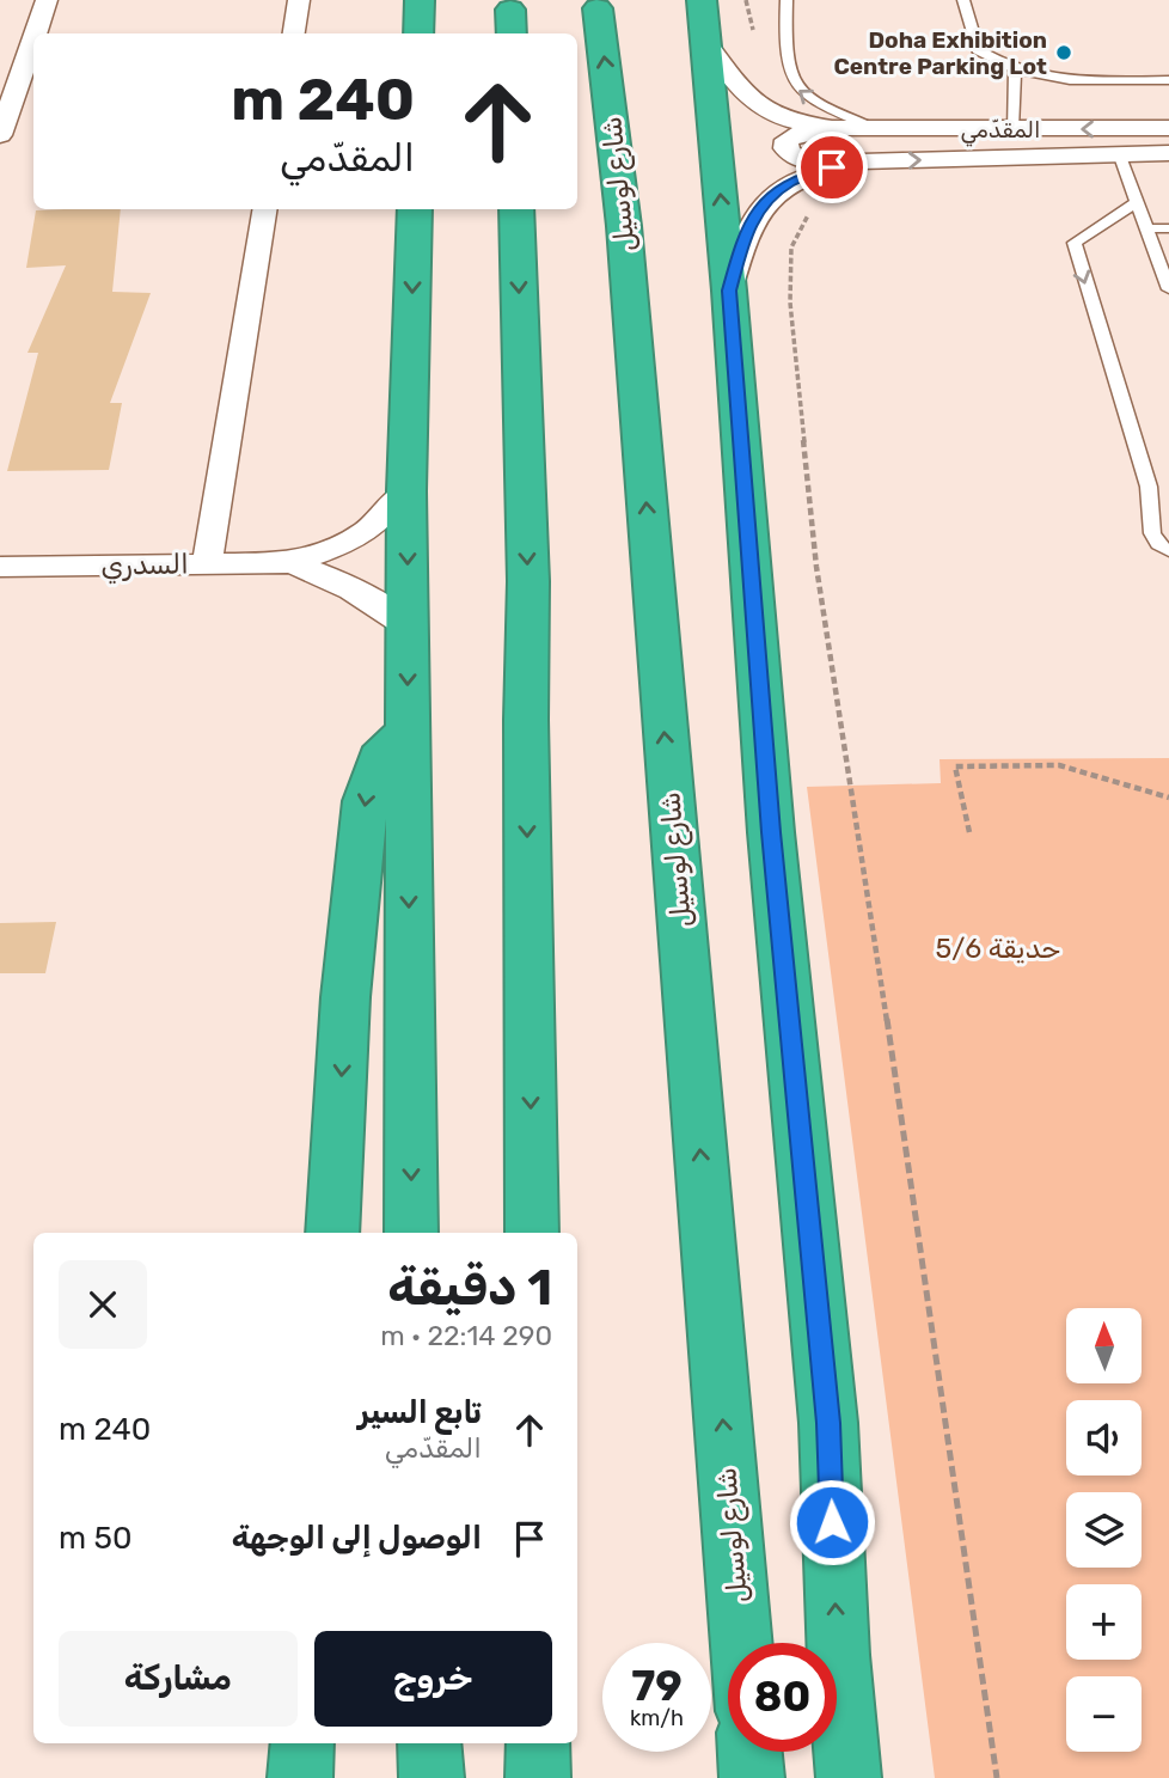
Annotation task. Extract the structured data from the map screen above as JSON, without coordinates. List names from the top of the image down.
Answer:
{
  "streets": {
    "highway": ["شارع لوسيل"],
    "street": ["المقدّمي", "السدري"]
  },
  "parks": ["حديقة 5/6"],
  "places": ["Doha Exhibition Centre Parking Lot"],
  "north": "top",
  "page": {
    "turn": ["240 m", "المقدّمي"],
    "heading": ["1 دقيقة", "290 m · 22:14"],
    "map_buttons": ["+", "−"],
    "list": [
      {
        "name": "تابع السير",
        "note": "المقدّمي",
        "value": "240 m"
      },
      {
        "name": "الوصول إلى الوجهة",
        "value": "50 m"
      }
    ],
    "buttons": ["خروج", "مشاركة"],
    "speed": "79 km/h",
    "limit": "80"
  }
}
